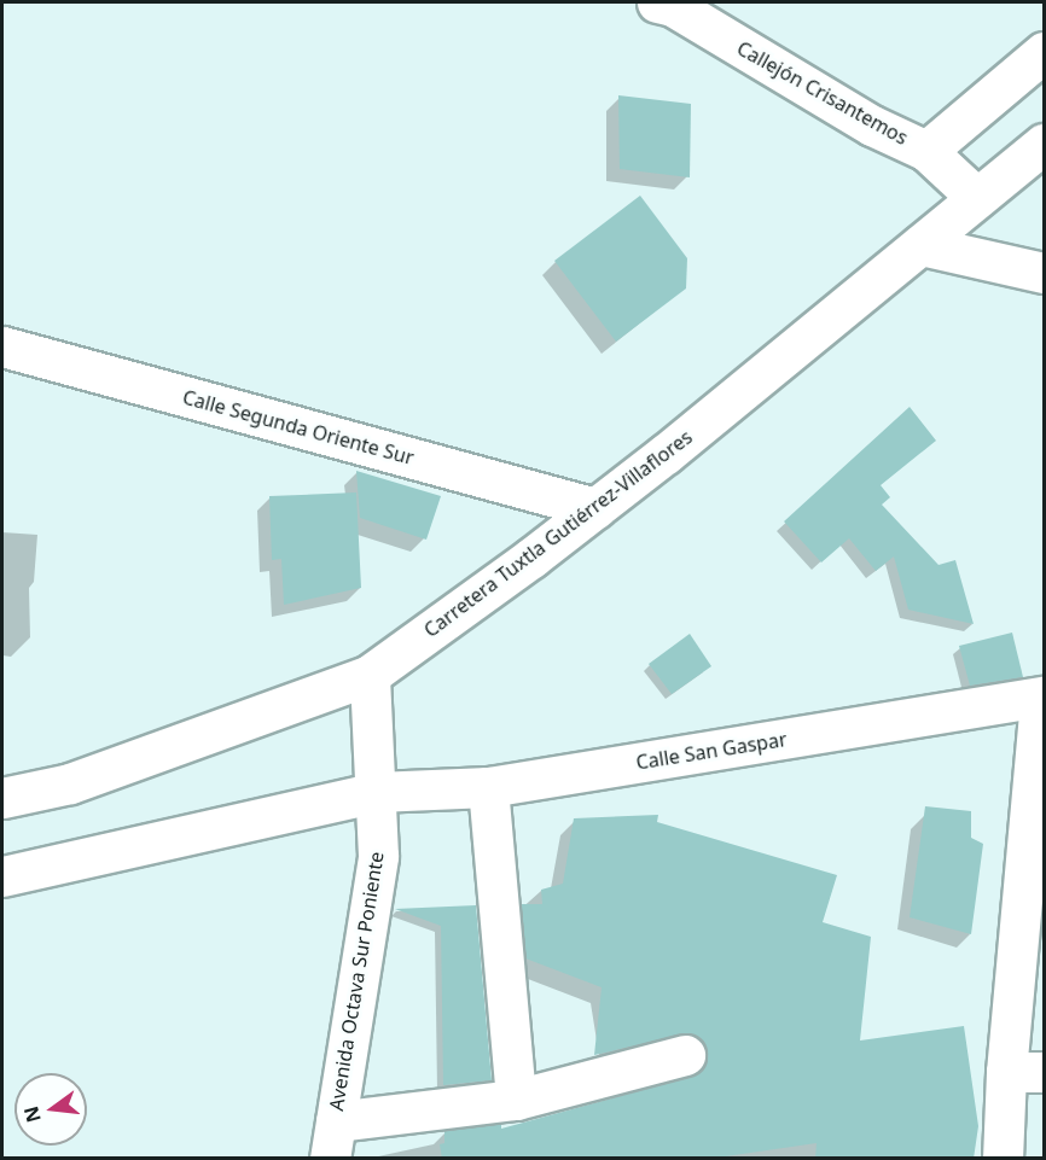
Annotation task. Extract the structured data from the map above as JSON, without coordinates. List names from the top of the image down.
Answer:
{
  "streets": {
    "street": [
      "Callejón Crisantemos",
      "Calle Segunda Oriente Sur",
      "Carretera Tuxtla Gutiérrez-Villaflores",
      "Calle San Gaspar",
      "Avenida Octava Sur Poniente"
    ]
  },
  "crossings": [
    ["Callejón Crisantemos", "Carretera Tuxtla Gutiérrez-Villaflores"],
    ["Calle Segunda Oriente Sur", "Carretera Tuxtla Gutiérrez-Villaflores"],
    ["Carretera Tuxtla Gutiérrez-Villaflores", "Avenida Octava Sur Poniente"],
    ["Calle San Gaspar", "Avenida Octava Sur Poniente"]
  ],
  "north": "left"
}
